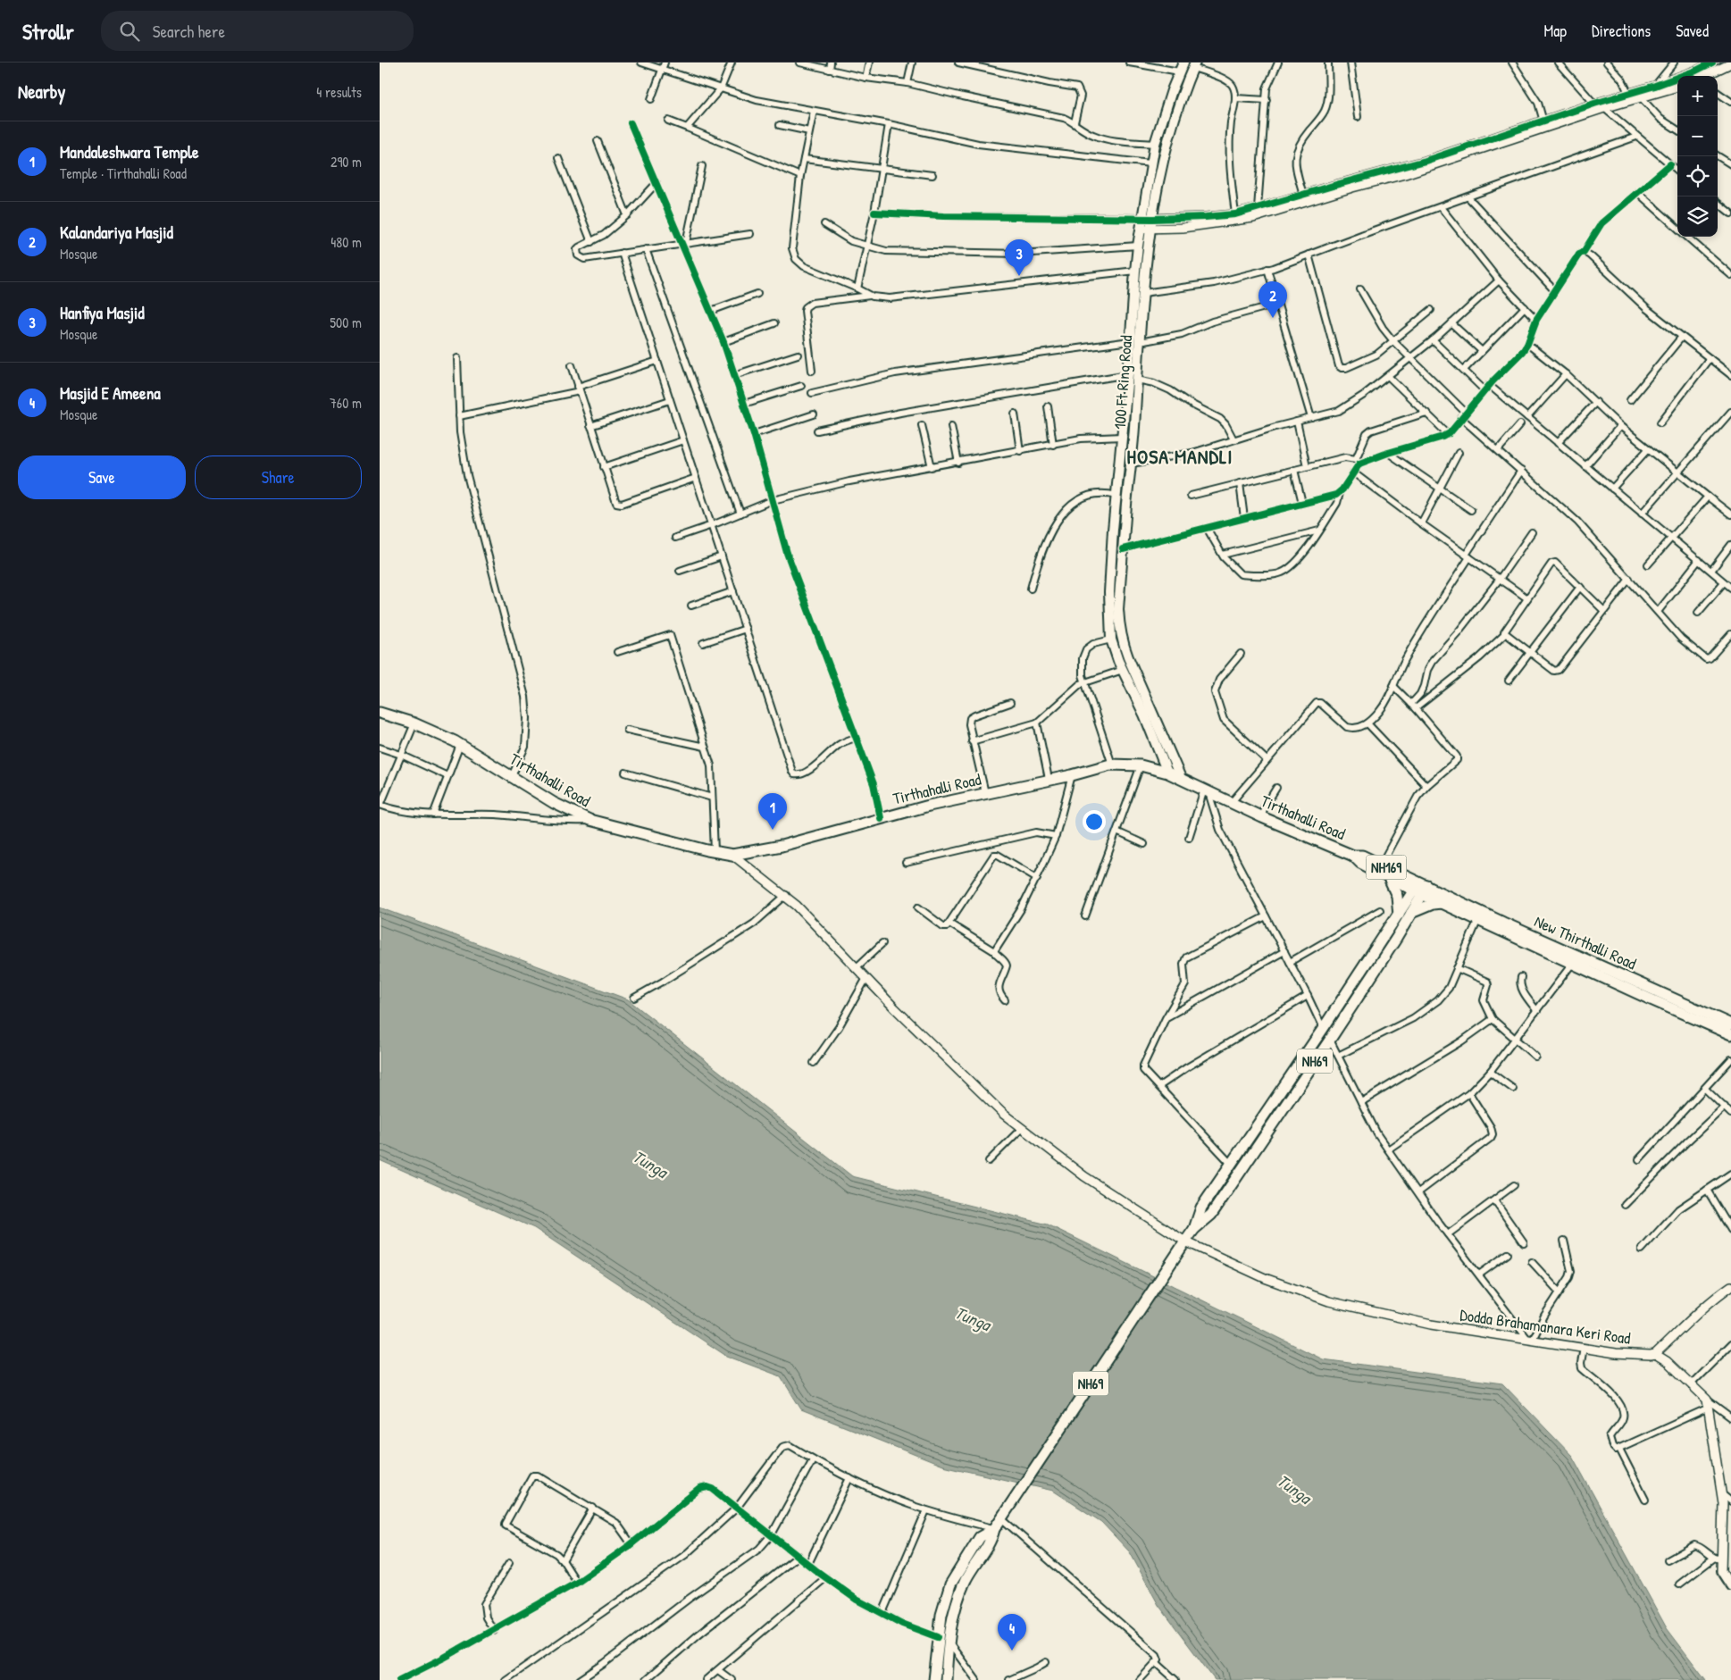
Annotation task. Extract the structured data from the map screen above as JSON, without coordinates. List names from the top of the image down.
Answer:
{
  "streets": {
    "highway": [
      "Tirthahalli Road",
      "NH169",
      "New Thirthalli Road",
      "NH69"
    ],
    "main road": ["100 Ft Ring Road"],
    "street": ["Dodda Brahamanara Keri Road"]
  },
  "crossings": [
    ["100 Ft Ring Road", "Tirthahalli Road"],
    ["Tirthahalli Road", "NH169"],
    ["Tirthahalli Road", "New Thirthalli Road"],
    ["Tirthahalli Road", "NH69"],
    ["Tirthahalli Road", "Dodda Brahamanara Keri Road"],
    ["NH169", "New Thirthalli Road"],
    ["NH169", "NH69"],
    ["New Thirthalli Road", "NH69"],
    ["NH69", "Dodda Brahamanara Keri Road"]
  ],
  "districts": ["HOSA MANDLI"],
  "water": ["Tunga"],
  "page": {
    "header": "Strollr",
    "search": "Search here",
    "nav": ["Map", "Directions", "Saved"],
    "heading": ["Nearby", "4 results"],
    "map_buttons": ["+", "−"],
    "list": [
      {
        "mark": "1",
        "name": "Mandaleshwara Temple",
        "note": "Temple · Tirthahalli Road",
        "value": "290 m"
      },
      {
        "mark": "2",
        "name": "Kalandariya Masjid",
        "note": "Mosque",
        "value": "480 m"
      },
      {
        "mark": "3",
        "name": "Hanfiya Masjid",
        "note": "Mosque",
        "value": "500 m"
      },
      {
        "mark": "4",
        "name": "Masjid E Ameena",
        "note": "Mosque",
        "value": "760 m"
      }
    ],
    "pins": [
      "3",
      "2",
      "1",
      "4"
    ],
    "buttons": ["Save", "Share"]
  }
}
